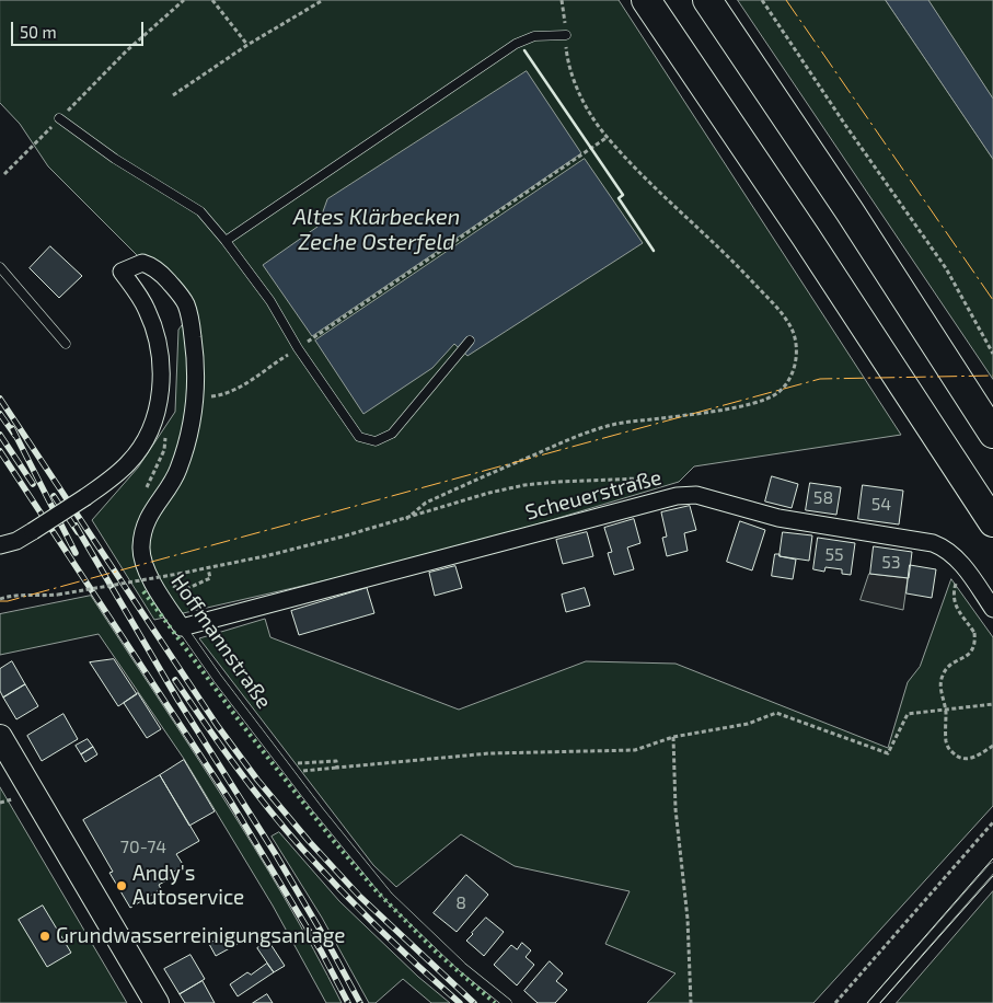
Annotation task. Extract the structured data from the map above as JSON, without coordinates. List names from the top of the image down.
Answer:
{
  "streets": {
    "street": ["Scheuerstraße", "Hoffmannstraße"]
  },
  "crossings": [
    ["Scheuerstraße", "Hoffmannstraße"]
  ],
  "water": ["Altes Klärbecken Zeche Osterfeld"],
  "places": ["Andy's Autoservice", "Grundwasserreinigungsanlage"],
  "house_numbers": [
    "58",
    "54",
    "55",
    "53",
    "70-74",
    "8"
  ],
  "scale_bar": "50 m"
}
